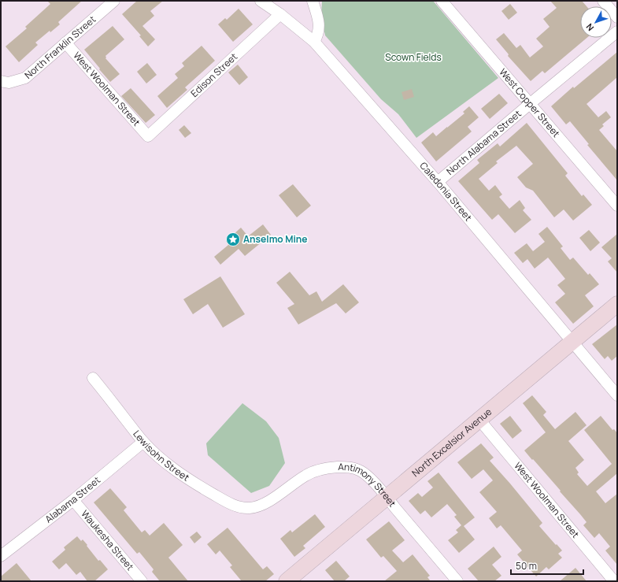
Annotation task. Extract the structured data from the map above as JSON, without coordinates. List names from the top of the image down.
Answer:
{
  "streets": {
    "street": [
      "North Franklin Street",
      "Edison Street",
      "West Woolman Street",
      "West Copper Street",
      "North Alabama Street",
      "Caledonia Street",
      "North Excelsior Avenue",
      "Lewisohn Street",
      "Antimony Street",
      "Alabama Street",
      "Waukesha Street"
    ]
  },
  "crossings": [
    ["North Franklin Street", "West Woolman Street"],
    ["Edison Street", "West Woolman Street"],
    ["Edison Street", "Caledonia Street"],
    ["West Woolman Street", "North Excelsior Avenue"],
    ["West Copper Street", "North Alabama Street"],
    ["North Alabama Street", "Caledonia Street"],
    ["Caledonia Street", "North Excelsior Avenue"],
    ["North Excelsior Avenue", "Antimony Street"],
    ["Lewisohn Street", "Antimony Street"],
    ["Lewisohn Street", "Alabama Street"],
    ["Alabama Street", "Waukesha Street"]
  ],
  "parks": ["Scown Fields"],
  "places": {
    "place": ["Anselmo Mine"]
  },
  "scale_bar": "50 m",
  "north": "bottom left"
}
